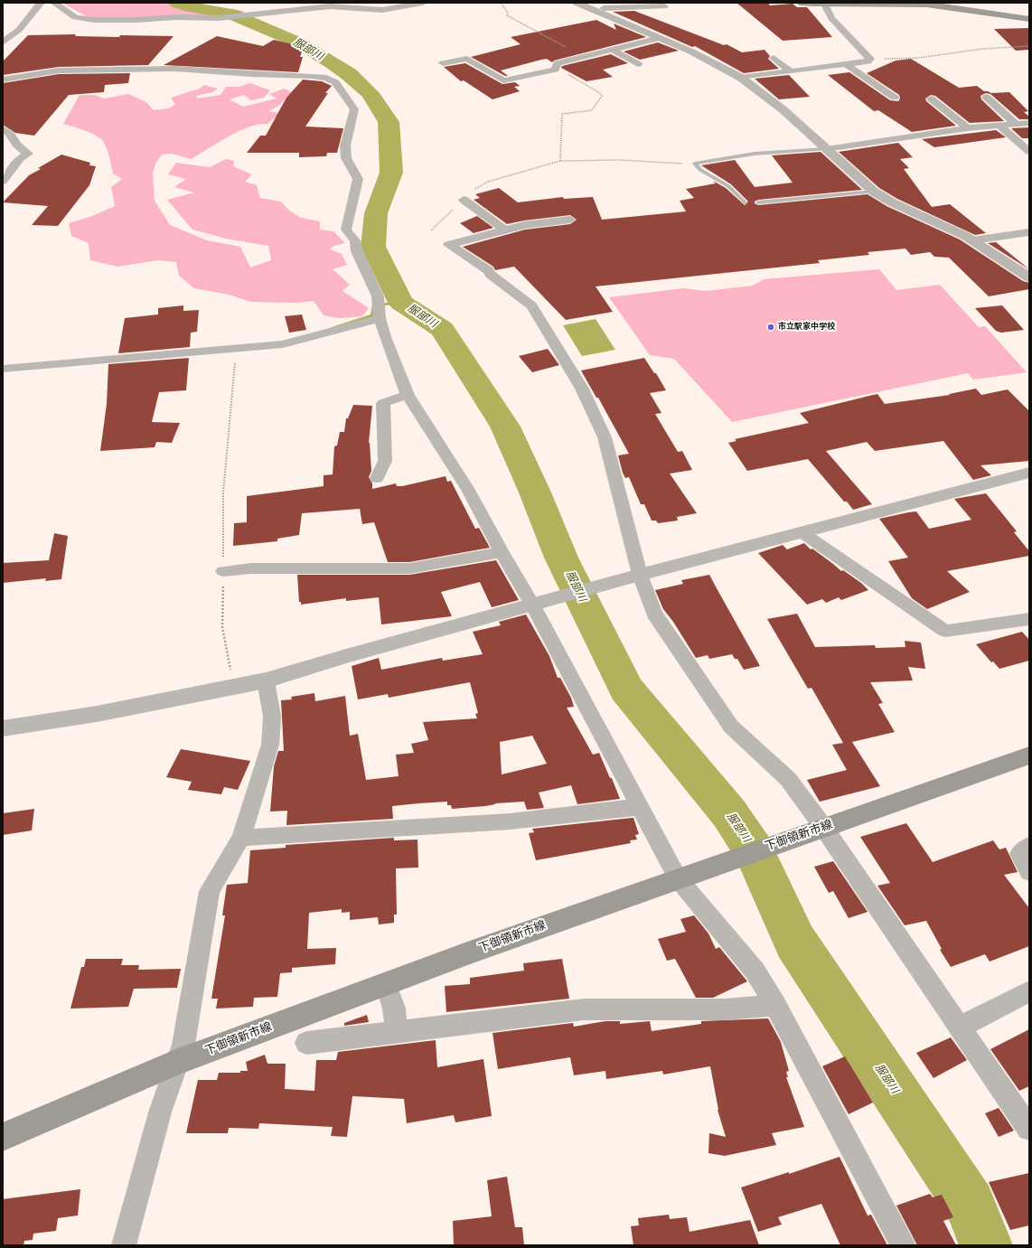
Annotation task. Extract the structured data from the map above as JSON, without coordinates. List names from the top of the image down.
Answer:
{
  "streets": {
    "main road": ["下御領新市線"]
  },
  "water": ["服部川"],
  "places": ["市立駅家中学校"]
}
